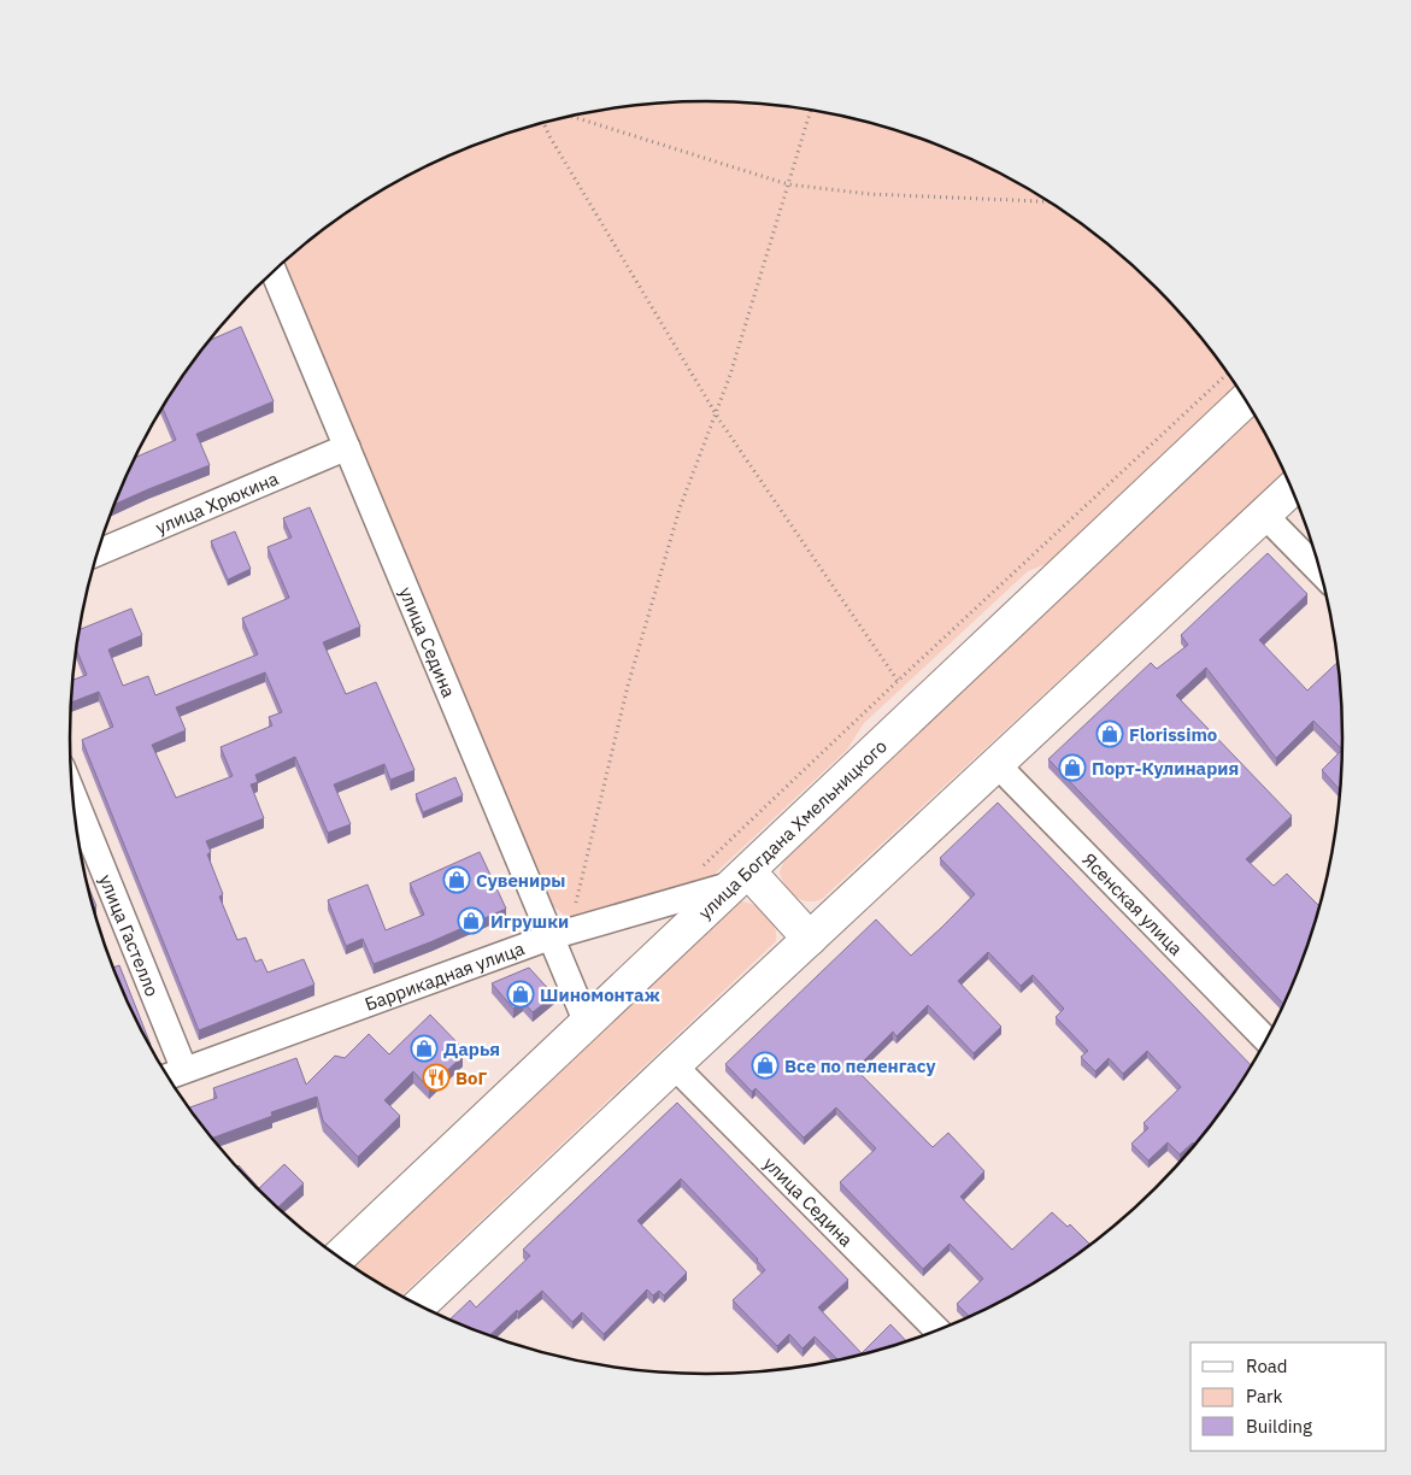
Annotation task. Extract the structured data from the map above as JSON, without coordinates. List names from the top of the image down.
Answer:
{
  "streets": {
    "main road": ["улица Богдана Хмельницкого"],
    "street": [
      "улица Хрюкина",
      "улица Седина",
      "Ясенская улица",
      "улица Гастелло",
      "Баррикадная улица"
    ]
  },
  "crossings": [
    ["улица Хрюкина", "улица Седина"],
    ["улица Седина", "улица Богдана Хмельницкого"],
    ["улица Седина", "Баррикадная улица"],
    ["улица Богдана Хмельницкого", "Баррикадная улица"],
    ["улица Гастелло", "Баррикадная улица"]
  ],
  "places": {
    "shop": [
      "Florissimo",
      "Порт-Кулинария",
      "Сувениры",
      "Игрушки",
      "Шиномонтаж",
      "Дарья",
      "Все по пеленгасу"
    ],
    "restaurant": ["ВоГ"]
  },
  "legend": ["Road", "Park", "Building"]
}
